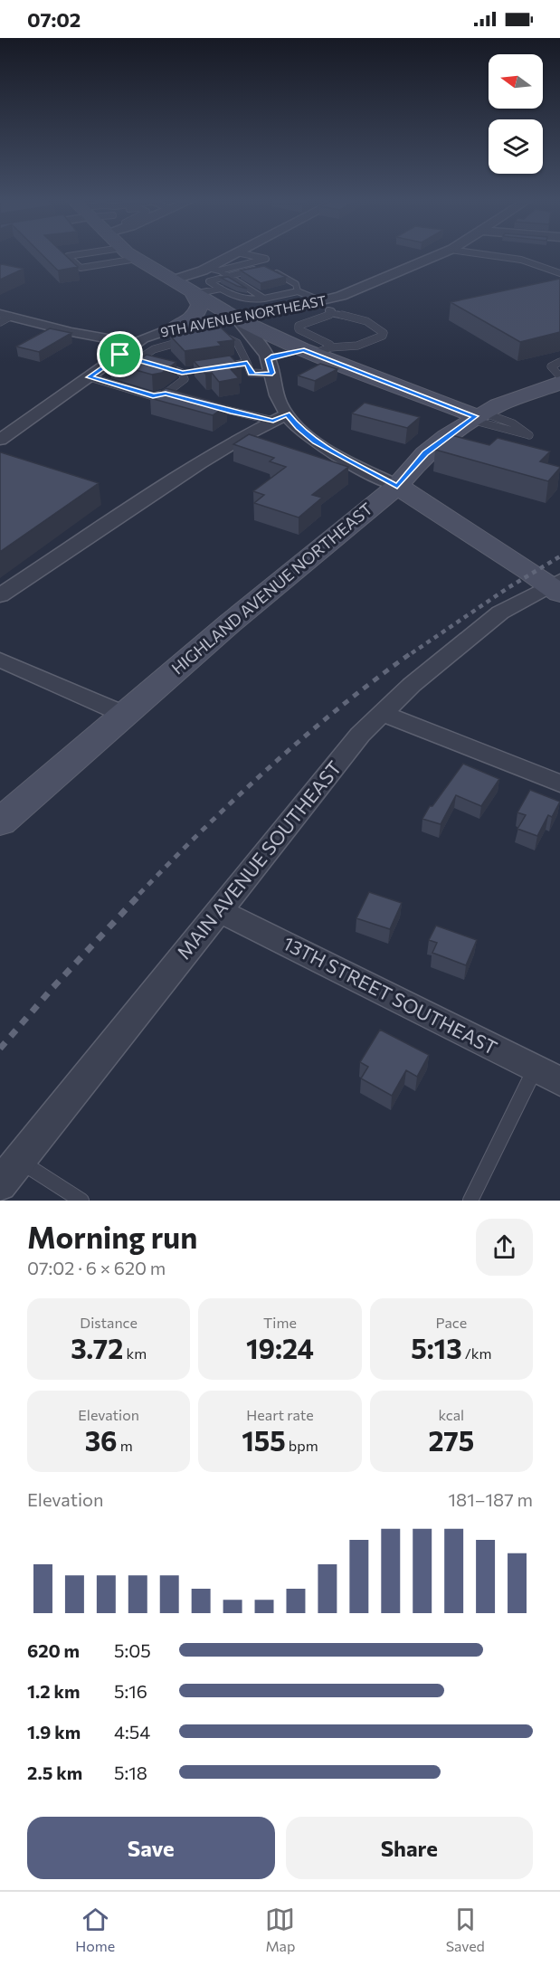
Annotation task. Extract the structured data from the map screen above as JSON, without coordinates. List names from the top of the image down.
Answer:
{
  "streets": {
    "main road": ["HIGHLAND AVENUE NORTHEAST"],
    "street": ["9TH AVENUE NORTHEAST", "MAIN AVENUE SOUTHEAST", "13TH STREET SOUTHEAST"]
  },
  "crossings": [
    ["MAIN AVENUE SOUTHEAST", "13TH STREET SOUTHEAST"]
  ],
  "north": "left",
  "page": {
    "status": "07:02",
    "heading": ["Morning run", "07:02 · 6 × 620 m"],
    "stats": [
      ["Distance", "3.72 km"],
      ["Time", "19:24"],
      ["Pace", "5:13 /km"],
      ["Elevation", "36 m"],
      ["Heart rate", "155 bpm"],
      ["kcal", "275"]
    ],
    "chart": ["Elevation", "181–187 m"],
    "list": [
      {
        "name": "620 m",
        "note": "5:05"
      },
      {
        "name": "1.2 km",
        "note": "5:16"
      },
      {
        "name": "1.9 km",
        "note": "4:54"
      },
      {
        "name": "2.5 km",
        "note": "5:18"
      }
    ],
    "buttons": ["Save", "Share"],
    "tabs": ["Home", "Map", "Saved"]
  }
}
